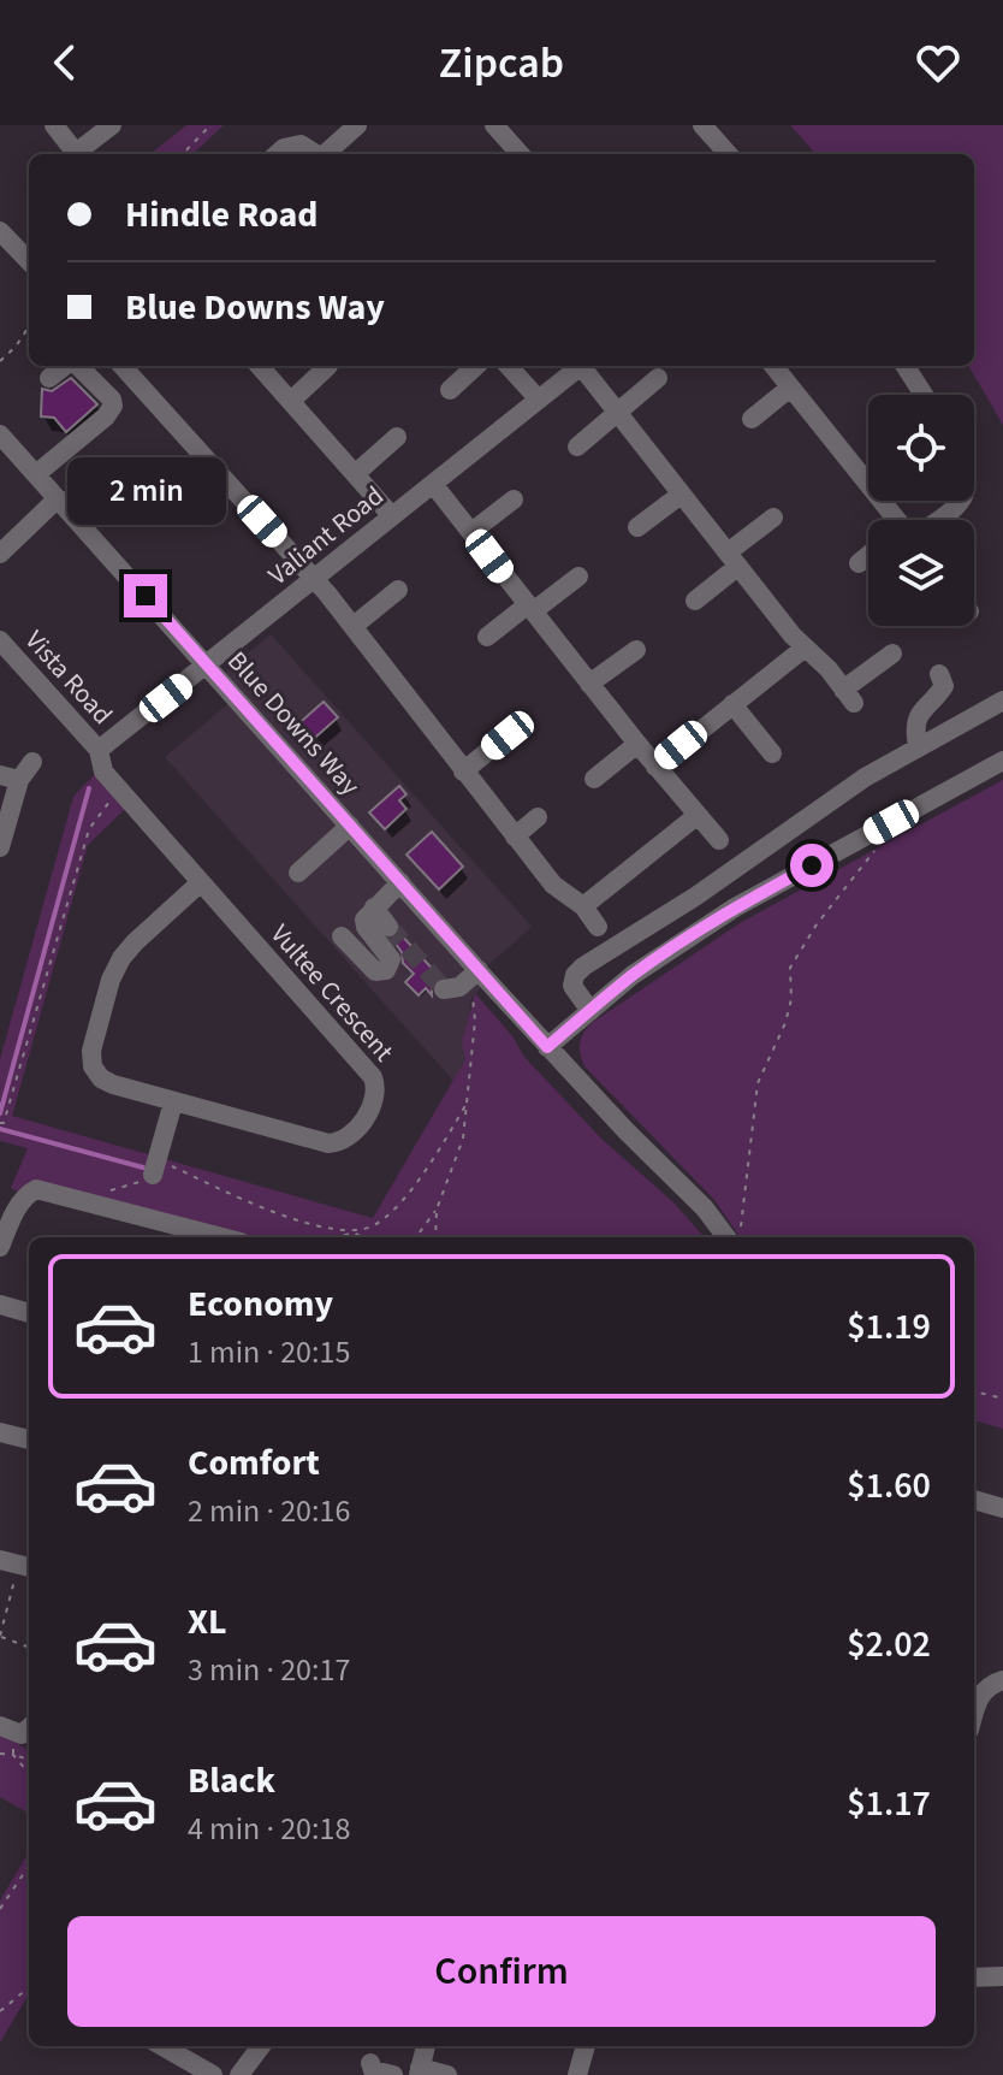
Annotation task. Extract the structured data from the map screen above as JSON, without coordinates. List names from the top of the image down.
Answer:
{
  "streets": {
    "street": [
      "Valiant Road",
      "Vista Road",
      "Blue Downs Way",
      "Vultee Crescent"
    ]
  },
  "crossings": [
    ["Valiant Road", "Vista Road"],
    ["Valiant Road", "Blue Downs Way"],
    ["Valiant Road", "Vultee Crescent"],
    ["Vista Road", "Vultee Crescent"]
  ],
  "page": {
    "header": "Zipcab",
    "banner": ["Hindle Road", "Blue Downs Way"],
    "bubble": "2 min",
    "list": [
      {
        "name": "Economy",
        "note": "1 min · 20:15",
        "value": "$1.19"
      },
      {
        "name": "Comfort",
        "note": "2 min · 20:16",
        "value": "$1.60"
      },
      {
        "name": "XL",
        "note": "3 min · 20:17",
        "value": "$2.02"
      },
      {
        "name": "Black",
        "note": "4 min · 20:18",
        "value": "$1.17"
      }
    ],
    "buttons": "Confirm"
  }
}
